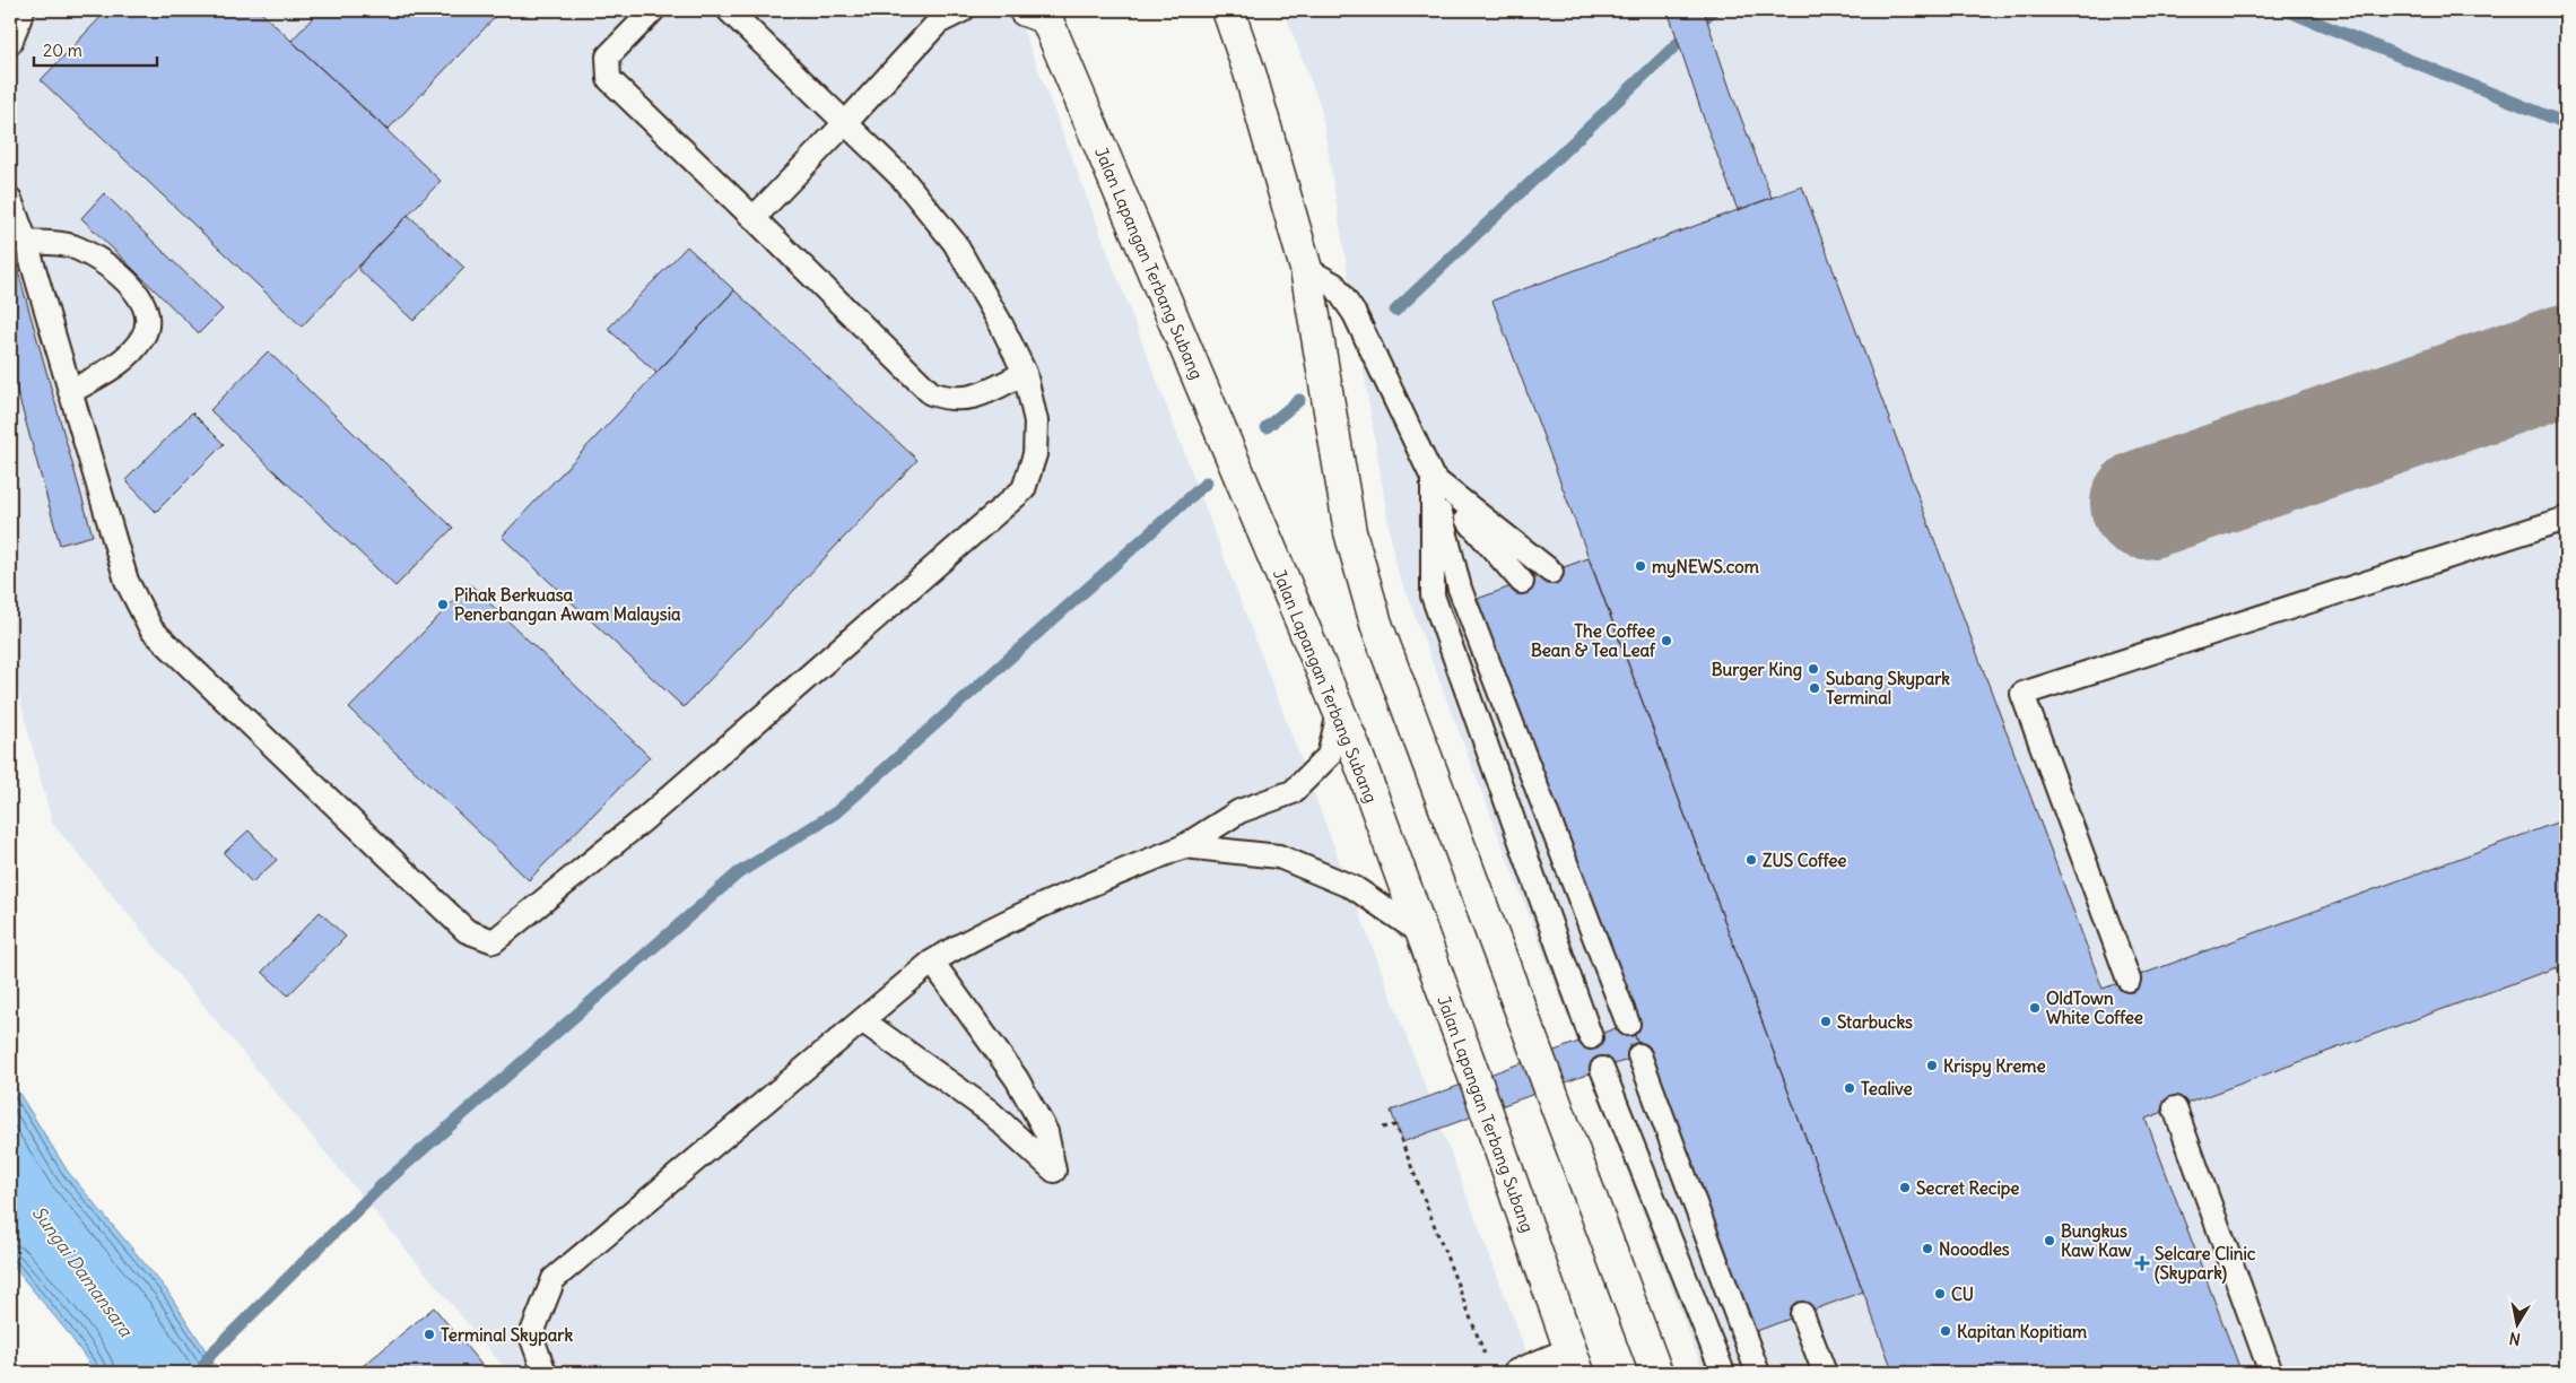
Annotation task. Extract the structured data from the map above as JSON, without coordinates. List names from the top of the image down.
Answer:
{
  "streets": {
    "main road": ["Jalan Lapangan Terbang Subang"]
  },
  "water": ["Sungai Damansara"],
  "places": {
    "other": [
      "myNEWS.com",
      "Pihak Berkuasa Penerbangan Awam Malaysia",
      "The Coffee Bean & Tea Leaf",
      "Burger King",
      "Subang Skypark Terminal",
      "ZUS Coffee",
      "OldTown White Coffee",
      "Starbucks",
      "Krispy Kreme",
      "Tealive",
      "Secret Recipe",
      "Bungkus Kaw Kaw",
      "Nooodles",
      "CU",
      "Kapitan Kopitiam",
      "Terminal Skypark"
    ],
    "health": ["Selcare Clinic (Skypark)"]
  },
  "scale_bar": "20 m",
  "north": "bottom"
}
